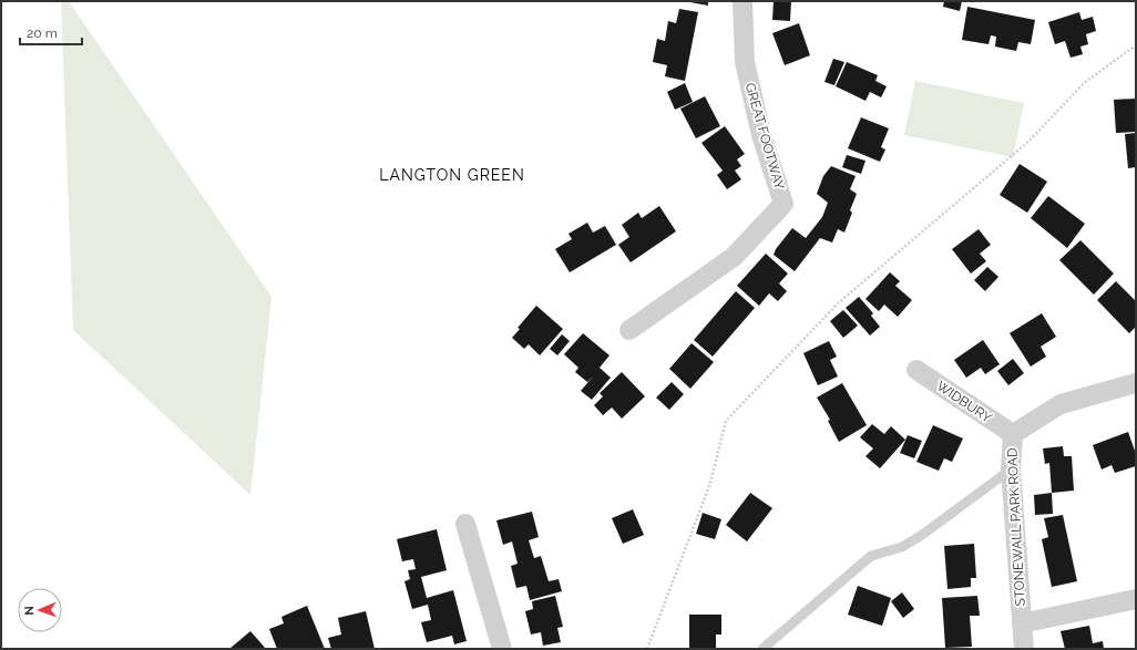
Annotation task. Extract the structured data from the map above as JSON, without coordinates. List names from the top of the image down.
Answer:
{
  "streets": {
    "street": ["GREAT FOOTWAY", "WIDBURY", "STONEWALL PARK ROAD"]
  },
  "crossings": [
    ["WIDBURY", "STONEWALL PARK ROAD"]
  ],
  "districts": ["LANGTON GREEN"],
  "scale_bar": "20 m",
  "north": "left"
}
